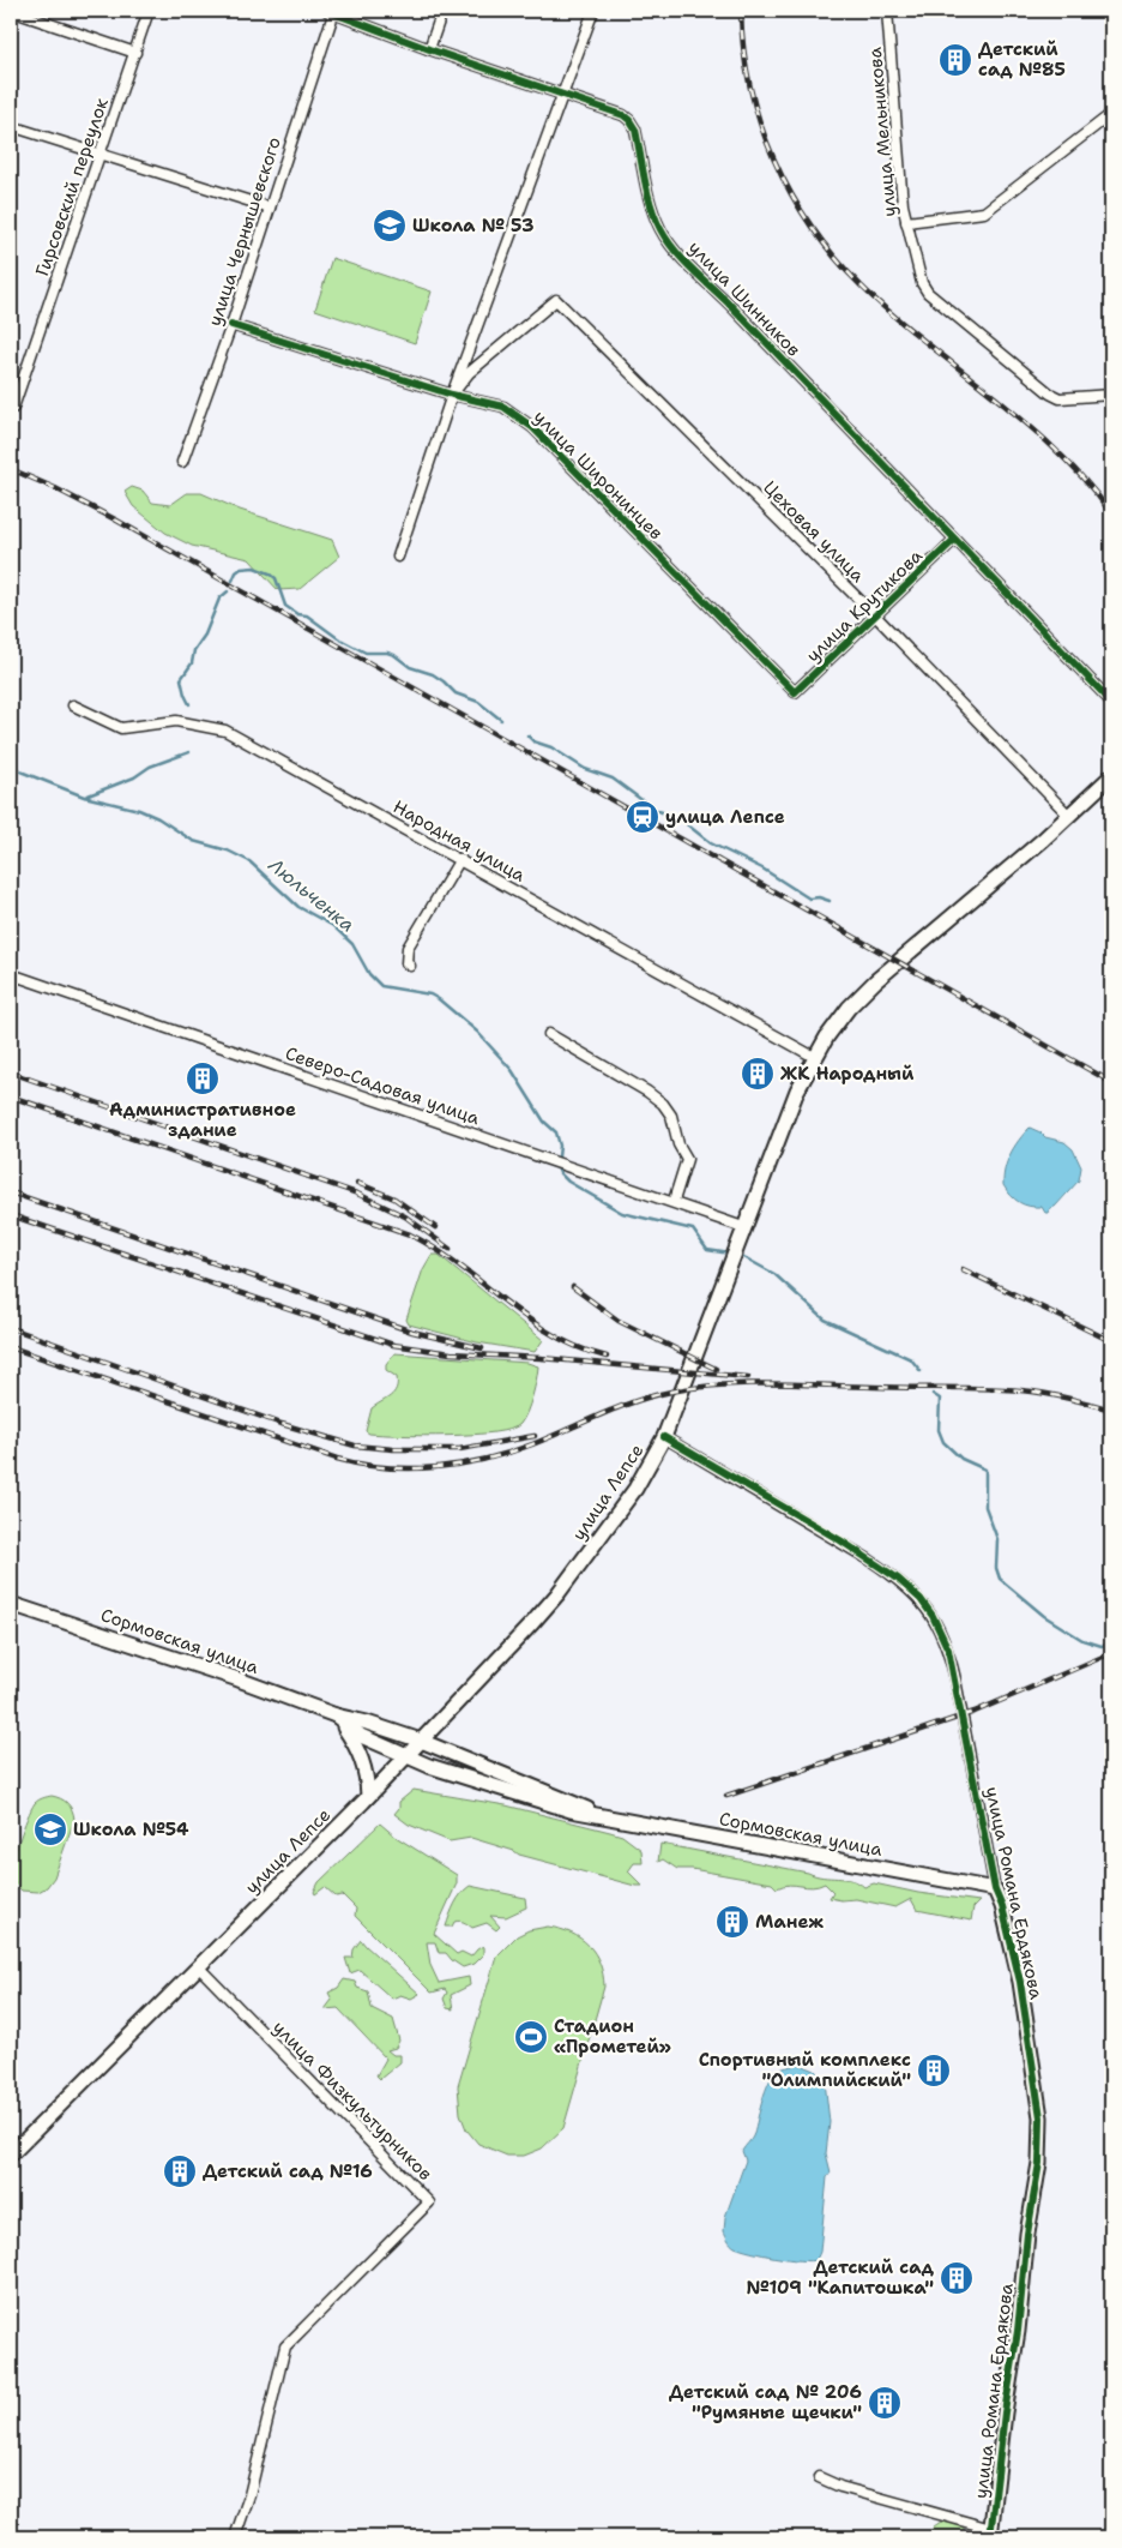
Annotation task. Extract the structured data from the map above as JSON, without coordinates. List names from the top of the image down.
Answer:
{
  "streets": {
    "street": [
      "улица Мельникова",
      "Гирсовский переулок",
      "улица Чернышевского",
      "улица Шинников",
      "улица Широнинцев",
      "Цеховая улица",
      "улица Крутикова",
      "Народная улица",
      "Северо-Садовая улица",
      "улица Лепсе",
      "Сормовская улица",
      "улица Романа Ердякова",
      "улица Физкультурников"
    ]
  },
  "crossings": [
    ["улица Чернышевского", "улица Шинников"],
    ["улица Чернышевского", "улица Широнинцев"],
    ["улица Шинников", "улица Крутикова"],
    ["улица Широнинцев", "Цеховая улица"],
    ["улица Широнинцев", "улица Крутикова"],
    ["Цеховая улица", "улица Крутикова"],
    ["Цеховая улица", "улица Лепсе"],
    ["Народная улица", "улица Лепсе"],
    ["Северо-Садовая улица", "улица Лепсе"],
    ["улица Лепсе", "Сормовская улица"],
    ["улица Лепсе", "улица Романа Ердякова"],
    ["улица Лепсе", "улица Физкультурников"],
    ["Сормовская улица", "улица Романа Ердякова"]
  ],
  "water": ["Люльченка"],
  "places": {
    "building": [
      "Детский сад №85",
      "ЖК Народный",
      "Административное здание",
      "Манеж",
      "Спортивный комплекс \"Олимпийский\"",
      "Детский сад №16",
      "Детский сад №109 \"Капитошка\"",
      "Детский сад № 206 \"Румяные щечки\""
    ],
    "school or university": ["Школа № 53", "Школа №54"],
    "station": ["улица Лепсе"],
    "sports": ["Стадион «Прометей»"]
  }
}
